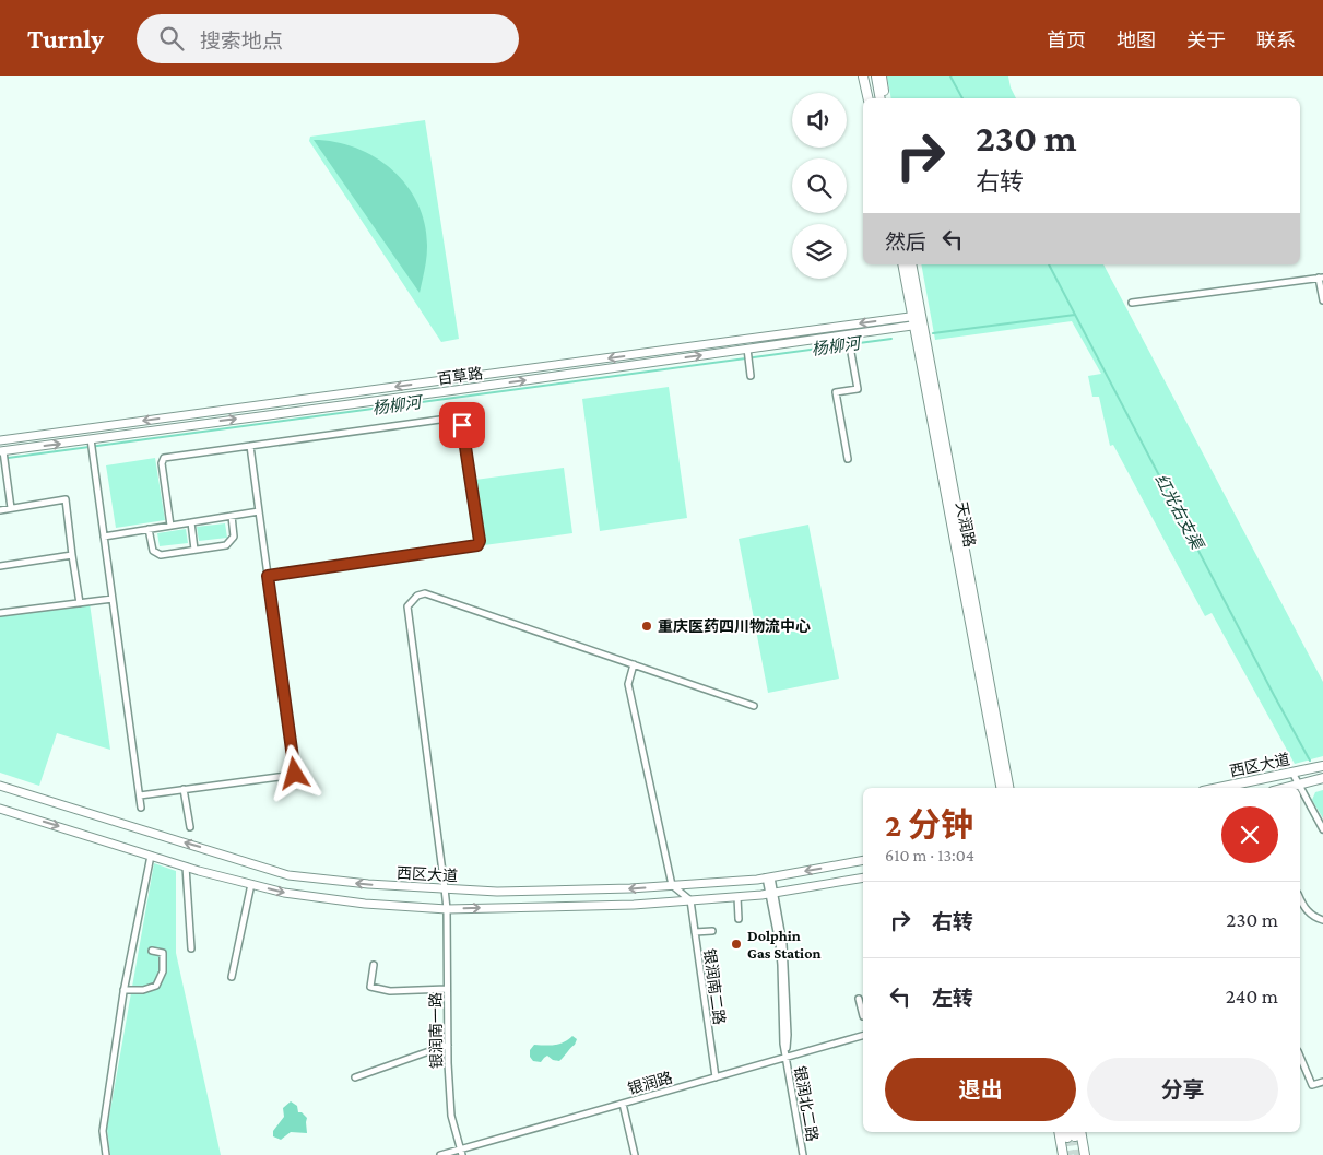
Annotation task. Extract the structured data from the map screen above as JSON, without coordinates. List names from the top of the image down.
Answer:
{
  "streets": {
    "main road": ["天润路", "西区大道"],
    "street": [
      "百草路",
      "银润南二路",
      "银润南一路",
      "银润路",
      "银润北二路"
    ]
  },
  "crossings": [
    ["百草路", "天润路"],
    ["西区大道", "银润南一路"],
    ["西区大道", "银润北二路"],
    ["银润南二路", "银润路"],
    ["银润南一路", "银润路"],
    ["银润路", "银润北二路"]
  ],
  "water": ["杨柳河", "红光右支渠"],
  "places": ["重庆医药四川物流中心", "Dolphin Gas Station"],
  "page": {
    "header": "Turnly",
    "search": "搜索地点",
    "nav": [
      "首页",
      "地图",
      "关于",
      "联系"
    ],
    "turn": ["230 m", "右转"],
    "then": "然后",
    "heading": ["2 分钟", "610 m · 13:04"],
    "list": [
      {
        "name": "右转",
        "value": "230 m"
      },
      {
        "name": "左转",
        "value": "240 m"
      }
    ],
    "buttons": ["退出", "分享"]
  }
}
